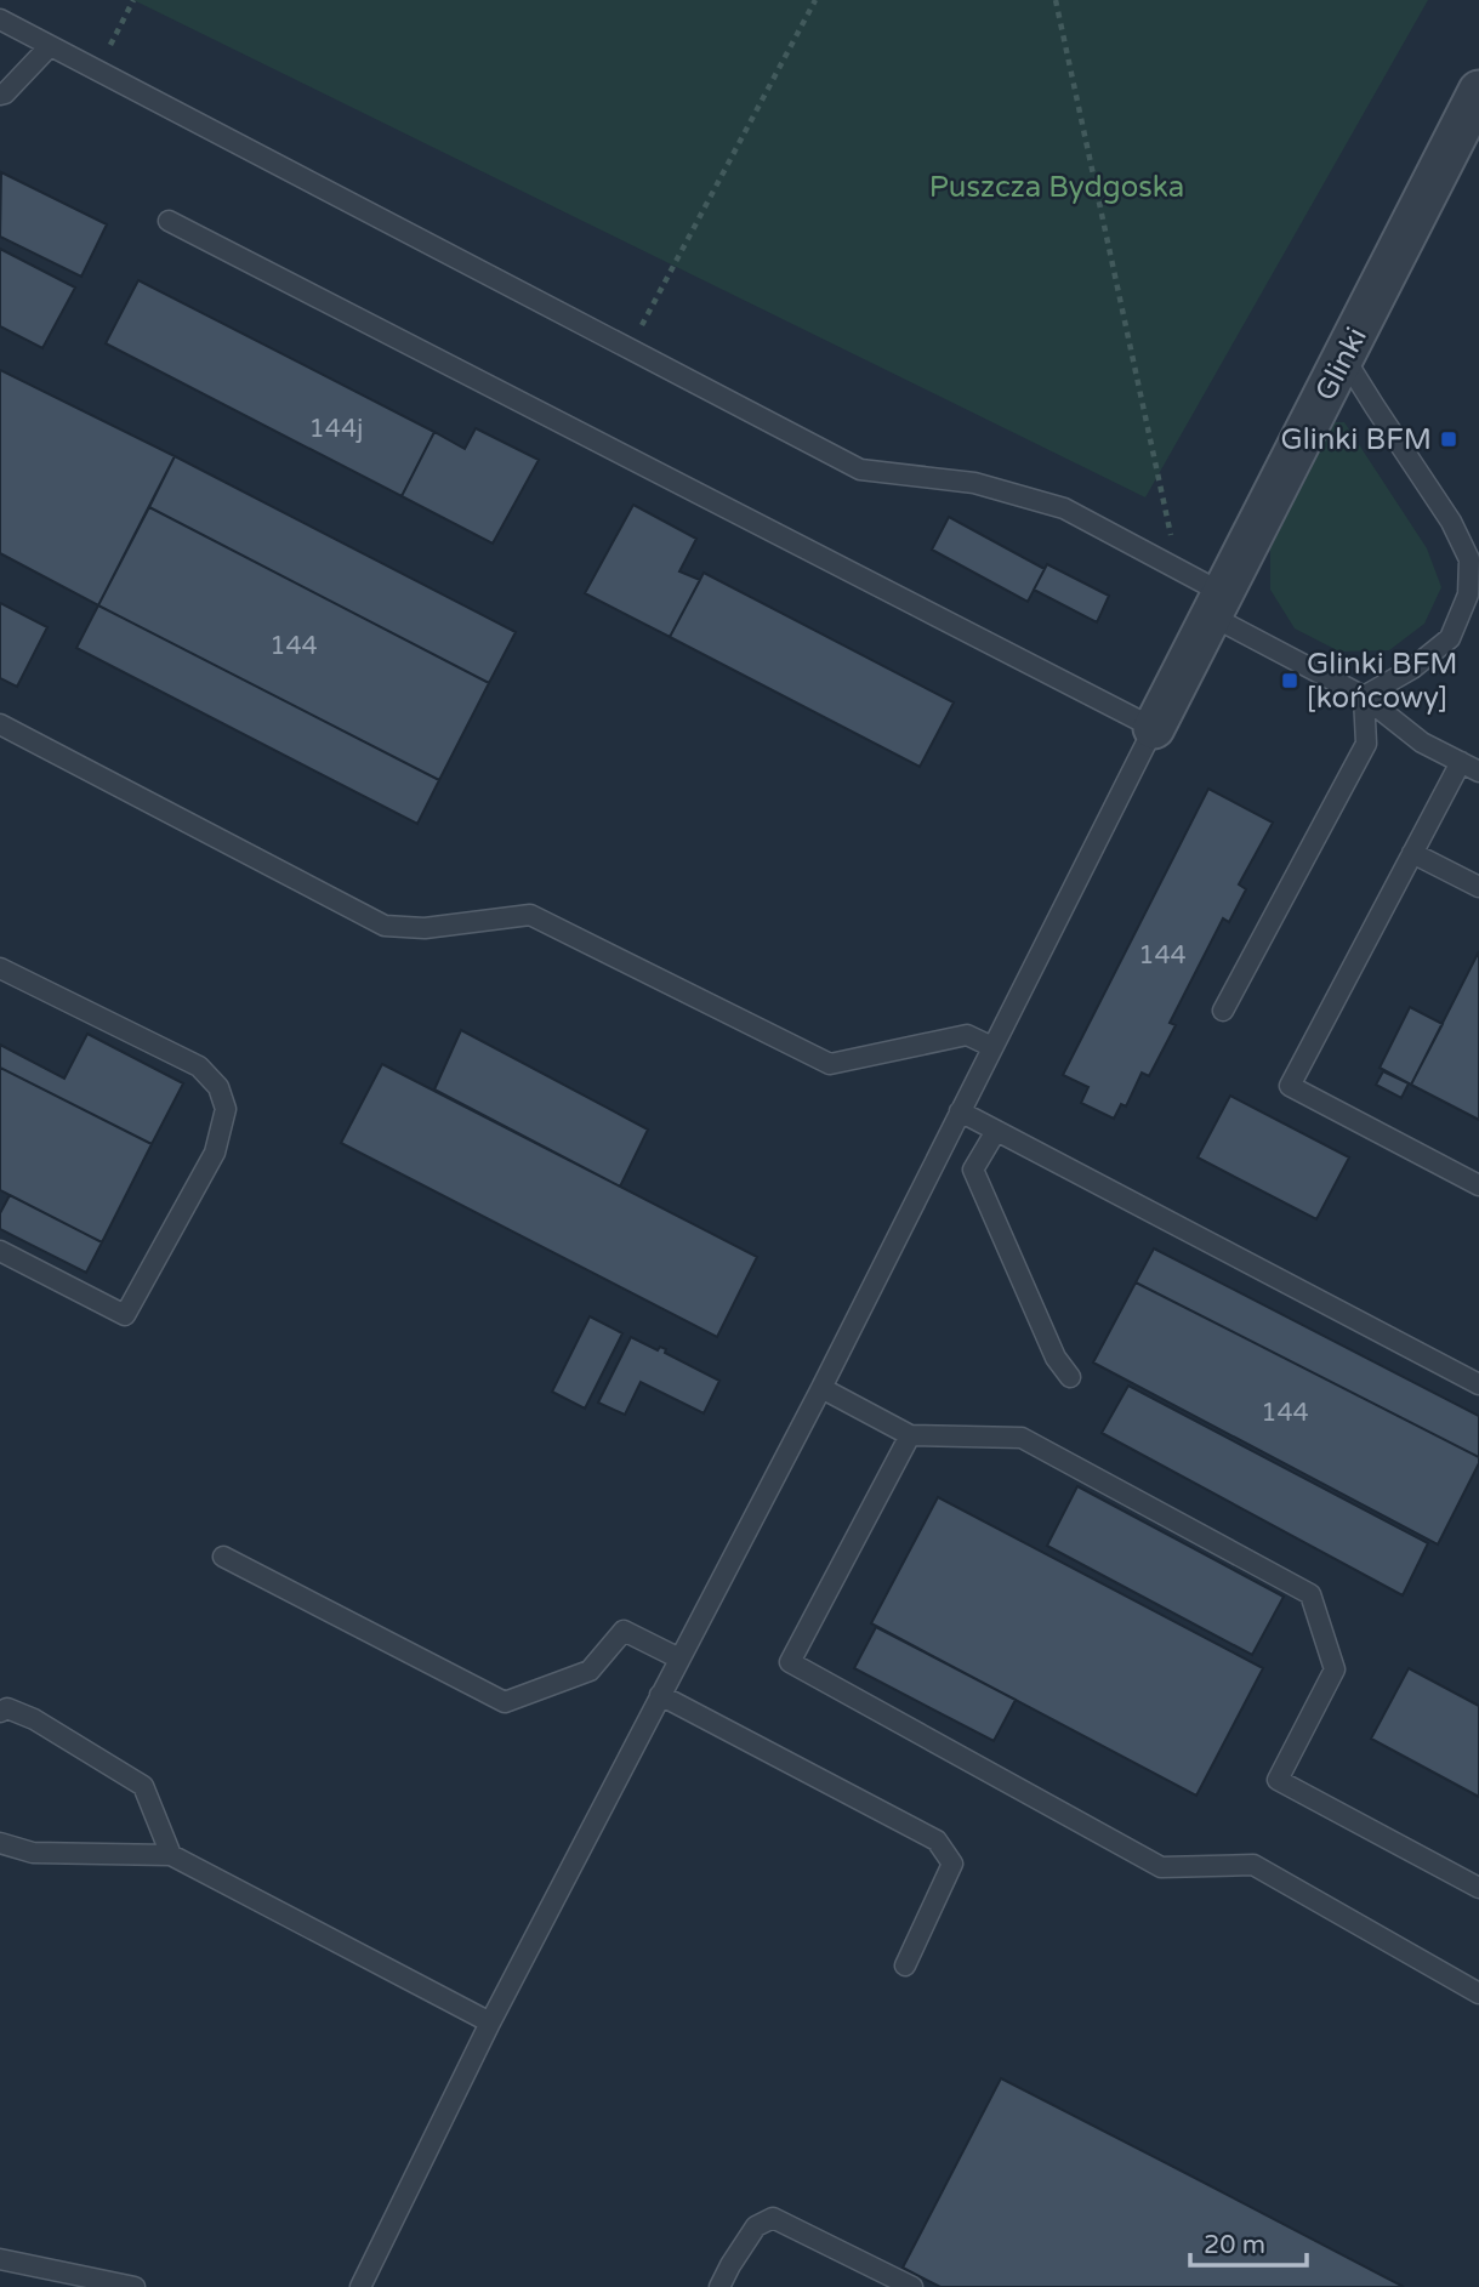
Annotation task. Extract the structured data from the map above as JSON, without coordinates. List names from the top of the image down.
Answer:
{
  "streets": {
    "street": ["Glinki"]
  },
  "parks": ["Puszcza Bydgoska"],
  "places": {
    "transit": ["Glinki BFM", "Glinki BFM [końcowy]"]
  },
  "house_numbers": [
    "144j",
    "144",
    "144",
    "144"
  ],
  "scale_bar": "20 m"
}
